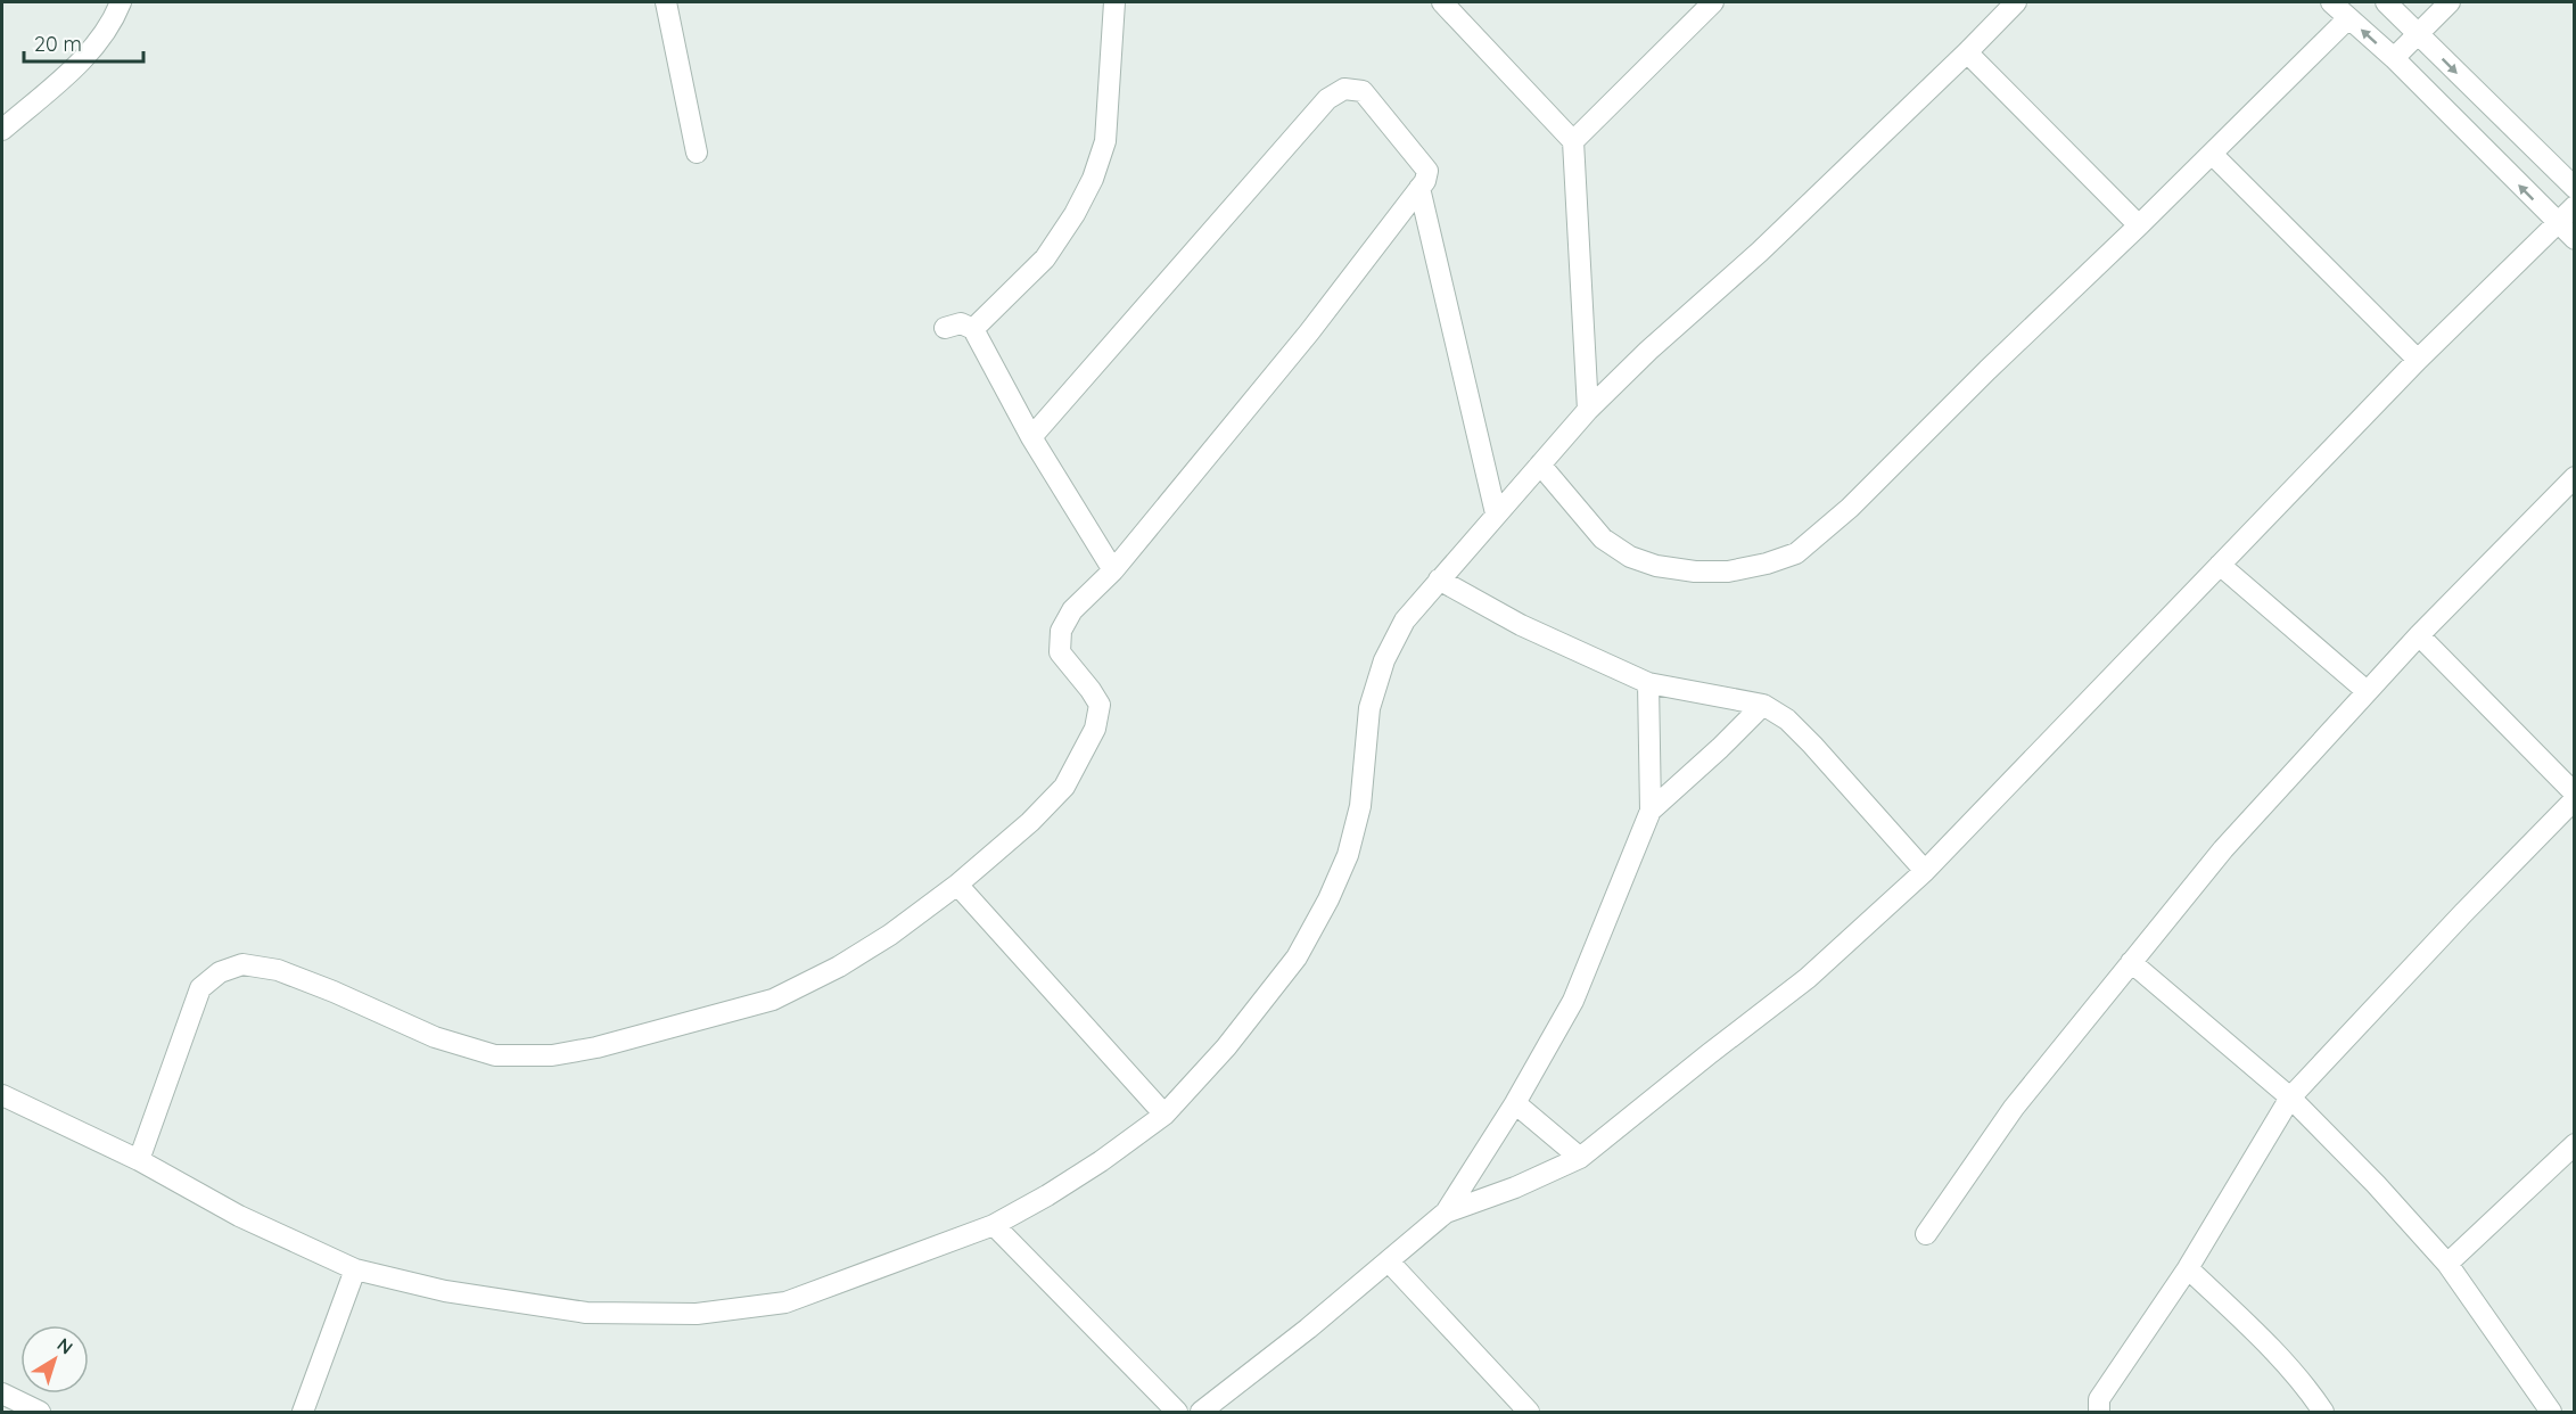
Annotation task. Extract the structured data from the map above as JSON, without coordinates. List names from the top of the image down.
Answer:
{
  "scale_bar": "20 m",
  "north": "top right"
}
